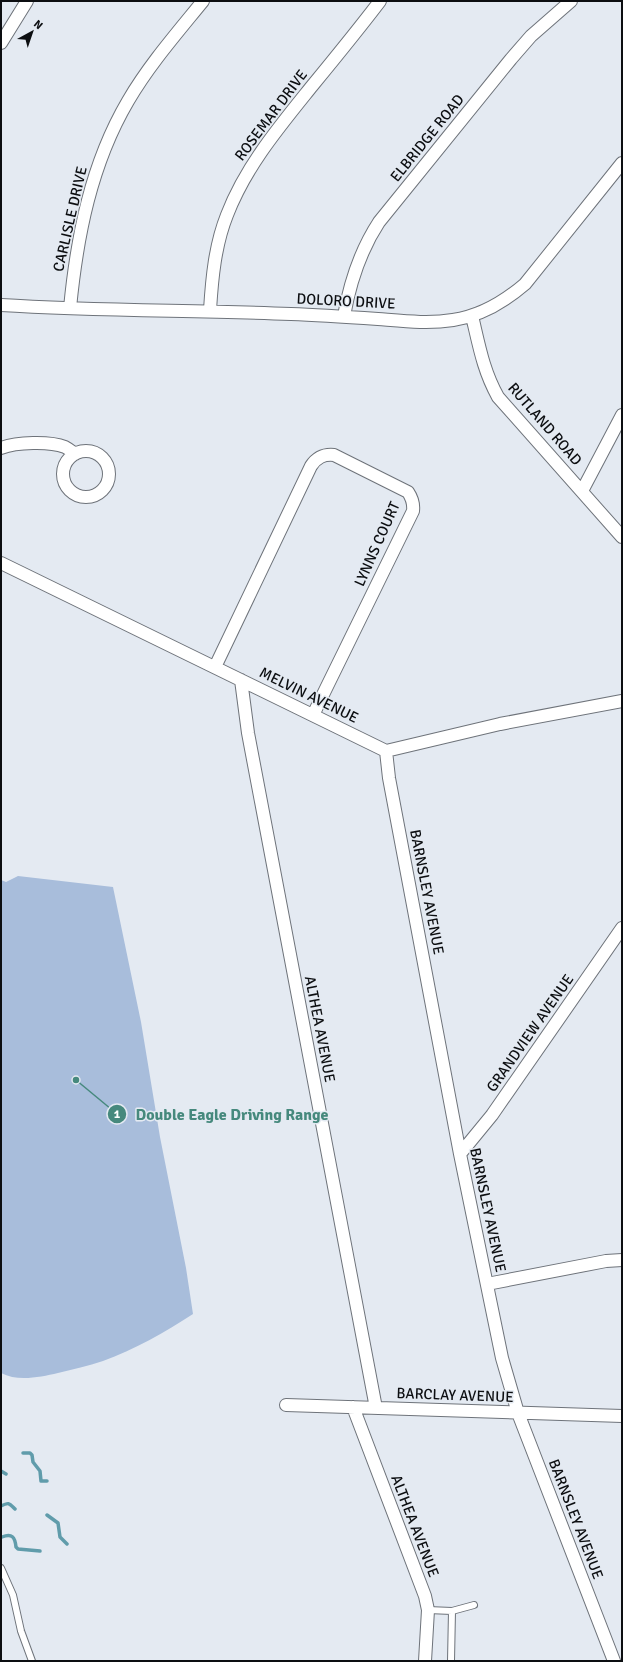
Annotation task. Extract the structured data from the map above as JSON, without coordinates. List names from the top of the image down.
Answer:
{
  "streets": {
    "street": [
      "ROSEMAR DRIVE",
      "ELBRIDGE ROAD",
      "CARLISLE DRIVE",
      "DOLORO DRIVE",
      "RUTLAND ROAD",
      "LYNNS COURT",
      "MELVIN AVENUE",
      "BARNSLEY AVENUE",
      "ALTHEA AVENUE",
      "GRANDVIEW AVENUE",
      "BARCLAY AVENUE"
    ]
  },
  "crossings": [
    ["ROSEMAR DRIVE", "DOLORO DRIVE"],
    ["ELBRIDGE ROAD", "DOLORO DRIVE"],
    ["CARLISLE DRIVE", "DOLORO DRIVE"],
    ["DOLORO DRIVE", "RUTLAND ROAD"],
    ["LYNNS COURT", "MELVIN AVENUE"],
    ["MELVIN AVENUE", "BARNSLEY AVENUE"],
    ["MELVIN AVENUE", "ALTHEA AVENUE"],
    ["BARNSLEY AVENUE", "GRANDVIEW AVENUE"],
    ["BARNSLEY AVENUE", "BARCLAY AVENUE"],
    ["ALTHEA AVENUE", "BARCLAY AVENUE"]
  ],
  "places": ["Double Eagle Driving Range"],
  "north": "top right"
}
